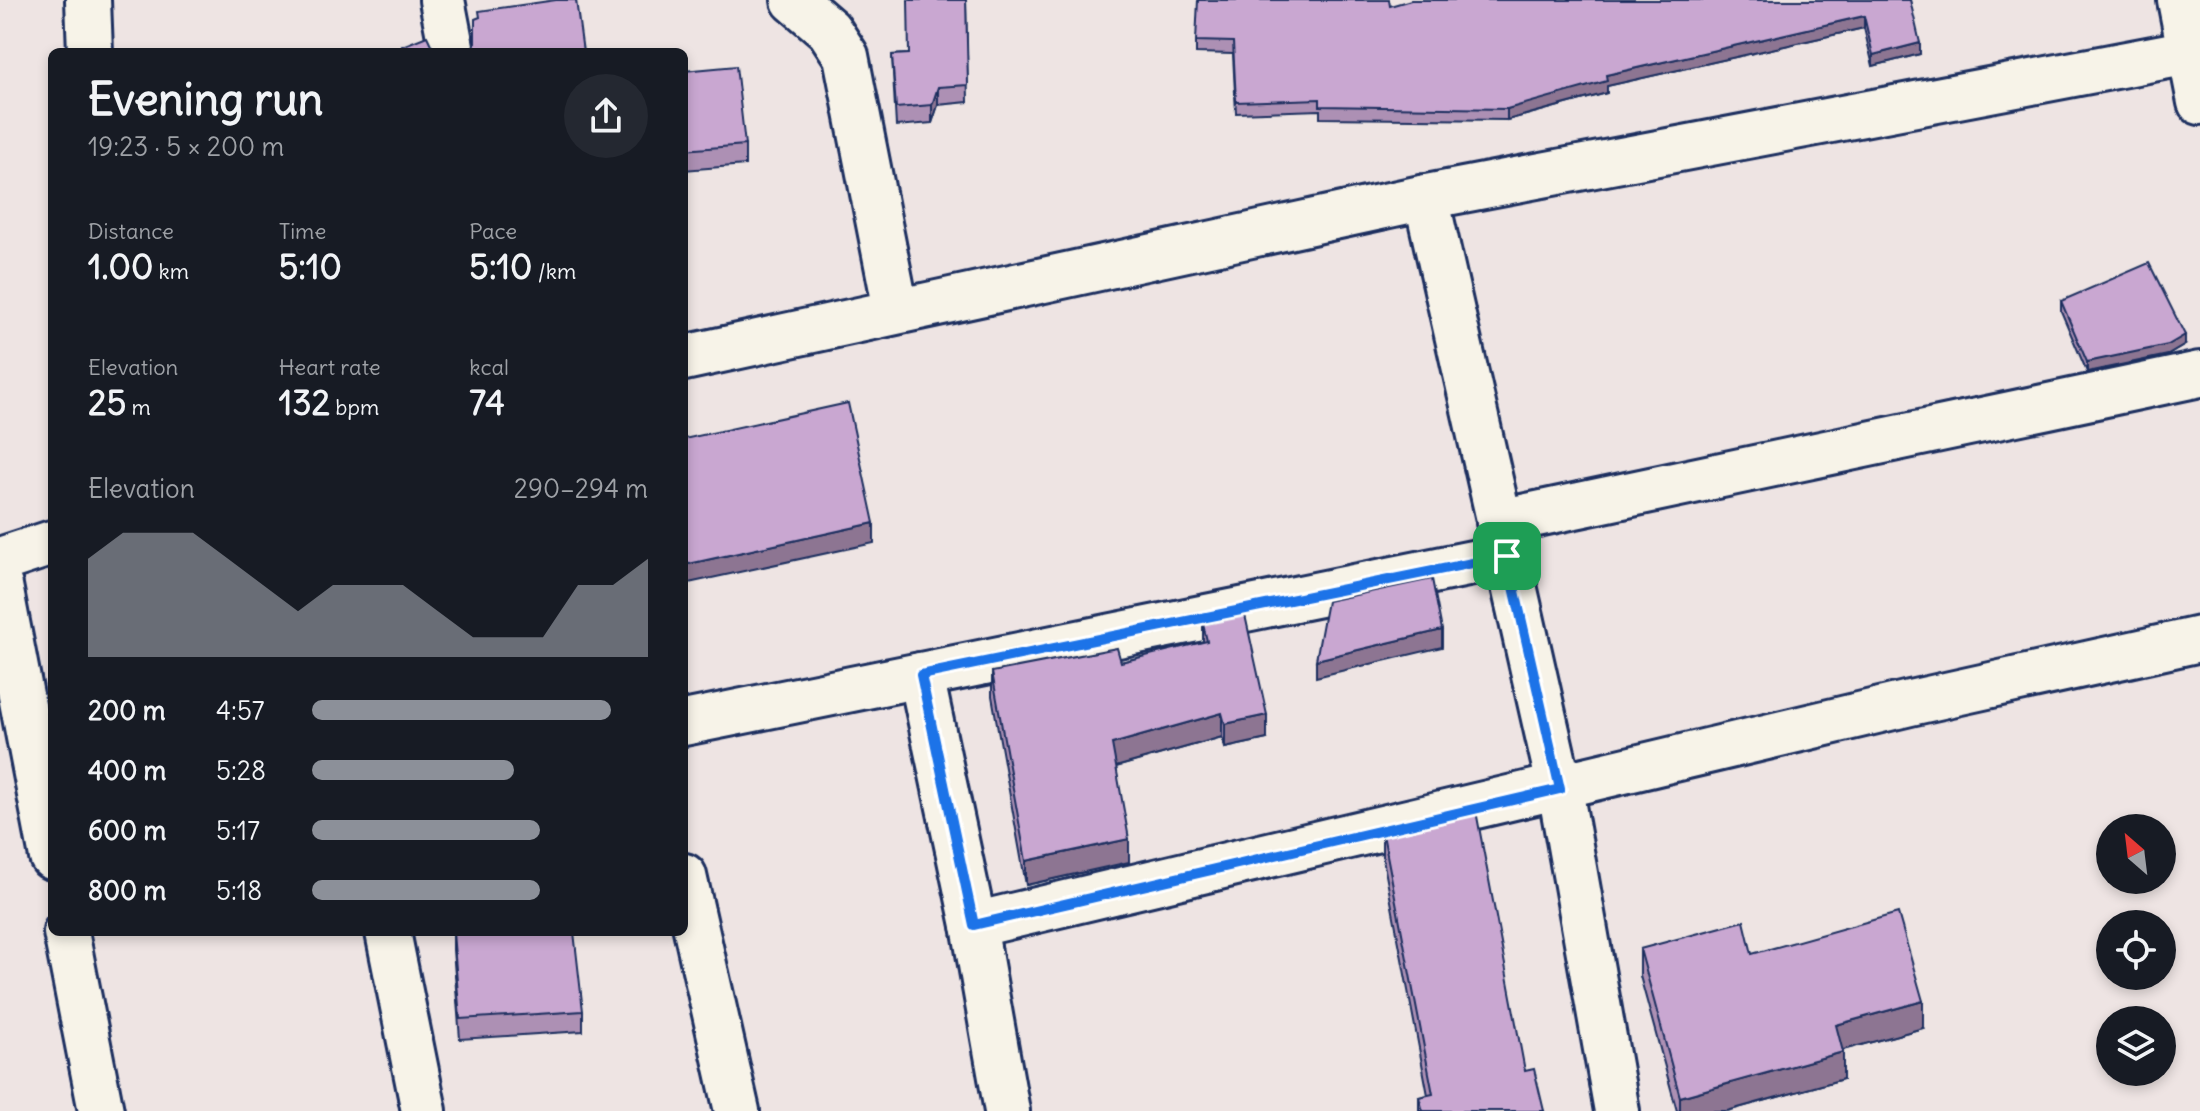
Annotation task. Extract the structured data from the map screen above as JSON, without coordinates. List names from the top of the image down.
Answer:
{
  "north": "top left",
  "page": {
    "heading": ["Evening run", "19:23 · 5 × 200 m"],
    "stats": [
      ["Distance", "1.00 km"],
      ["Time", "5:10"],
      ["Pace", "5:10 /km"],
      ["Elevation", "25 m"],
      ["Heart rate", "132 bpm"],
      ["kcal", "74"]
    ],
    "chart": ["Elevation", "290–294 m"],
    "list": [
      {
        "name": "200 m",
        "note": "4:57"
      },
      {
        "name": "400 m",
        "note": "5:28"
      },
      {
        "name": "600 m",
        "note": "5:17"
      },
      {
        "name": "800 m",
        "note": "5:18"
      }
    ]
  }
}
